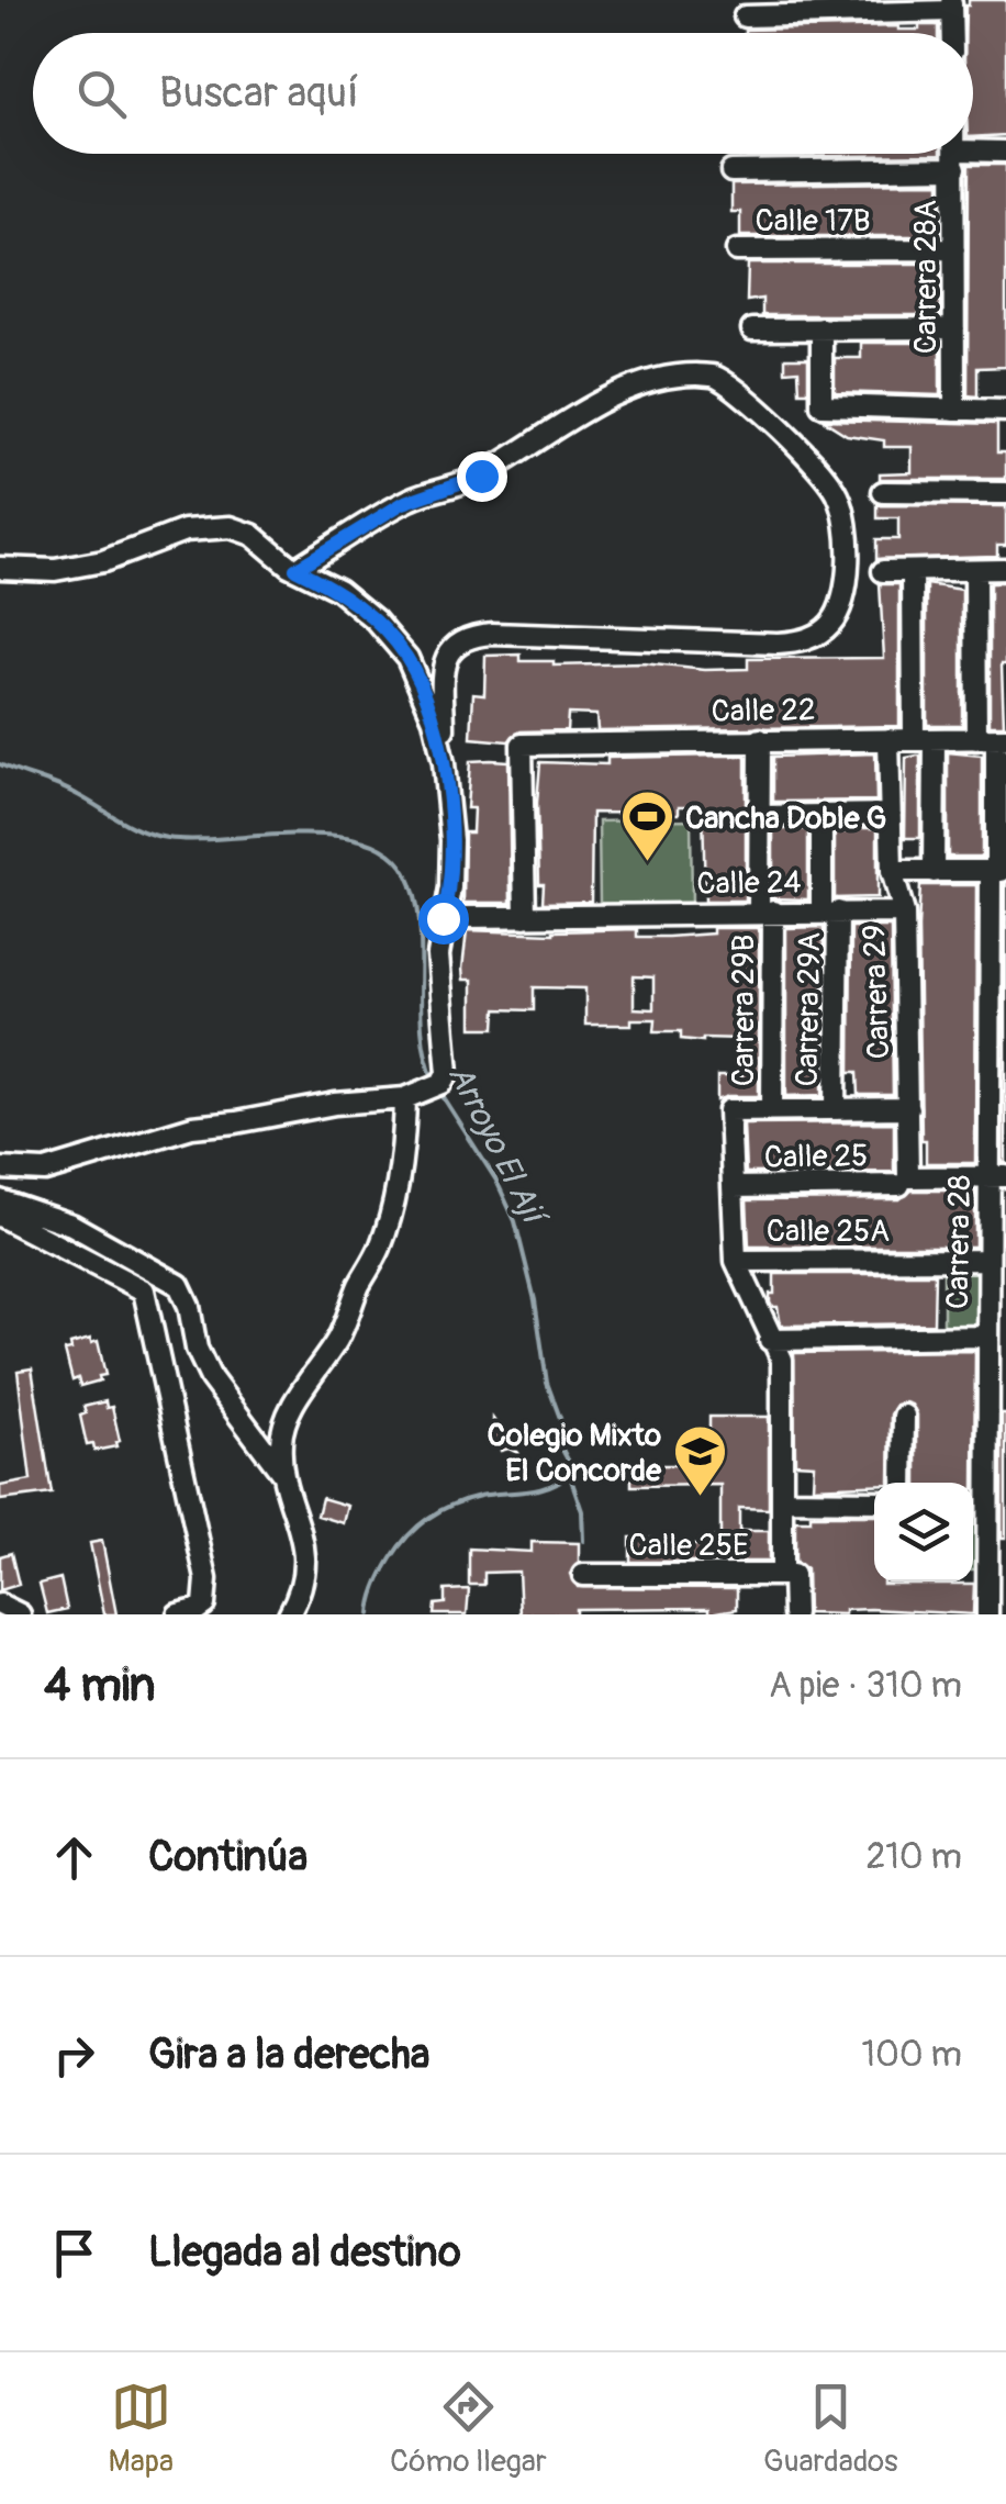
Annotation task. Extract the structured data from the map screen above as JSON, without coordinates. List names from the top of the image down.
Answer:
{
  "streets": {
    "street": [
      "Calle 17B",
      "Carrera 28A",
      "Calle 22",
      "Calle 24",
      "Carrera 29",
      "Carrera 29A",
      "Carrera 29B",
      "Calle 25",
      "Calle 25A",
      "Carrera 28",
      "Calle 25E"
    ]
  },
  "crossings": [
    ["Calle 17B", "Carrera 28A"],
    ["Calle 22", "Calle 24"],
    ["Calle 22", "Carrera 29"],
    ["Calle 22", "Carrera 29B"],
    ["Calle 22", "Carrera 28"],
    ["Calle 24", "Carrera 29"],
    ["Calle 24", "Carrera 29A"],
    ["Calle 24", "Carrera 29B"],
    ["Carrera 29", "Calle 25"],
    ["Carrera 29B", "Calle 25"],
    ["Carrera 29B", "Calle 25A"],
    ["Calle 25", "Carrera 28"],
    ["Calle 25A", "Carrera 28"]
  ],
  "water": ["Arroyo El Ají"],
  "places": {
    "sports": ["Cancha Doble G"],
    "school or university": ["Colegio Mixto El Concorde"]
  },
  "page": {
    "search": "Buscar aquí",
    "heading": ["4 min", "A pie · 310 m"],
    "list": [
      ["Continúa", "210 m"],
      ["Gira a la derecha", "100 m"],
      "Llegada al destino"
    ],
    "nav": ["Mapa", "Cómo llegar", "Guardados"]
  }
}
